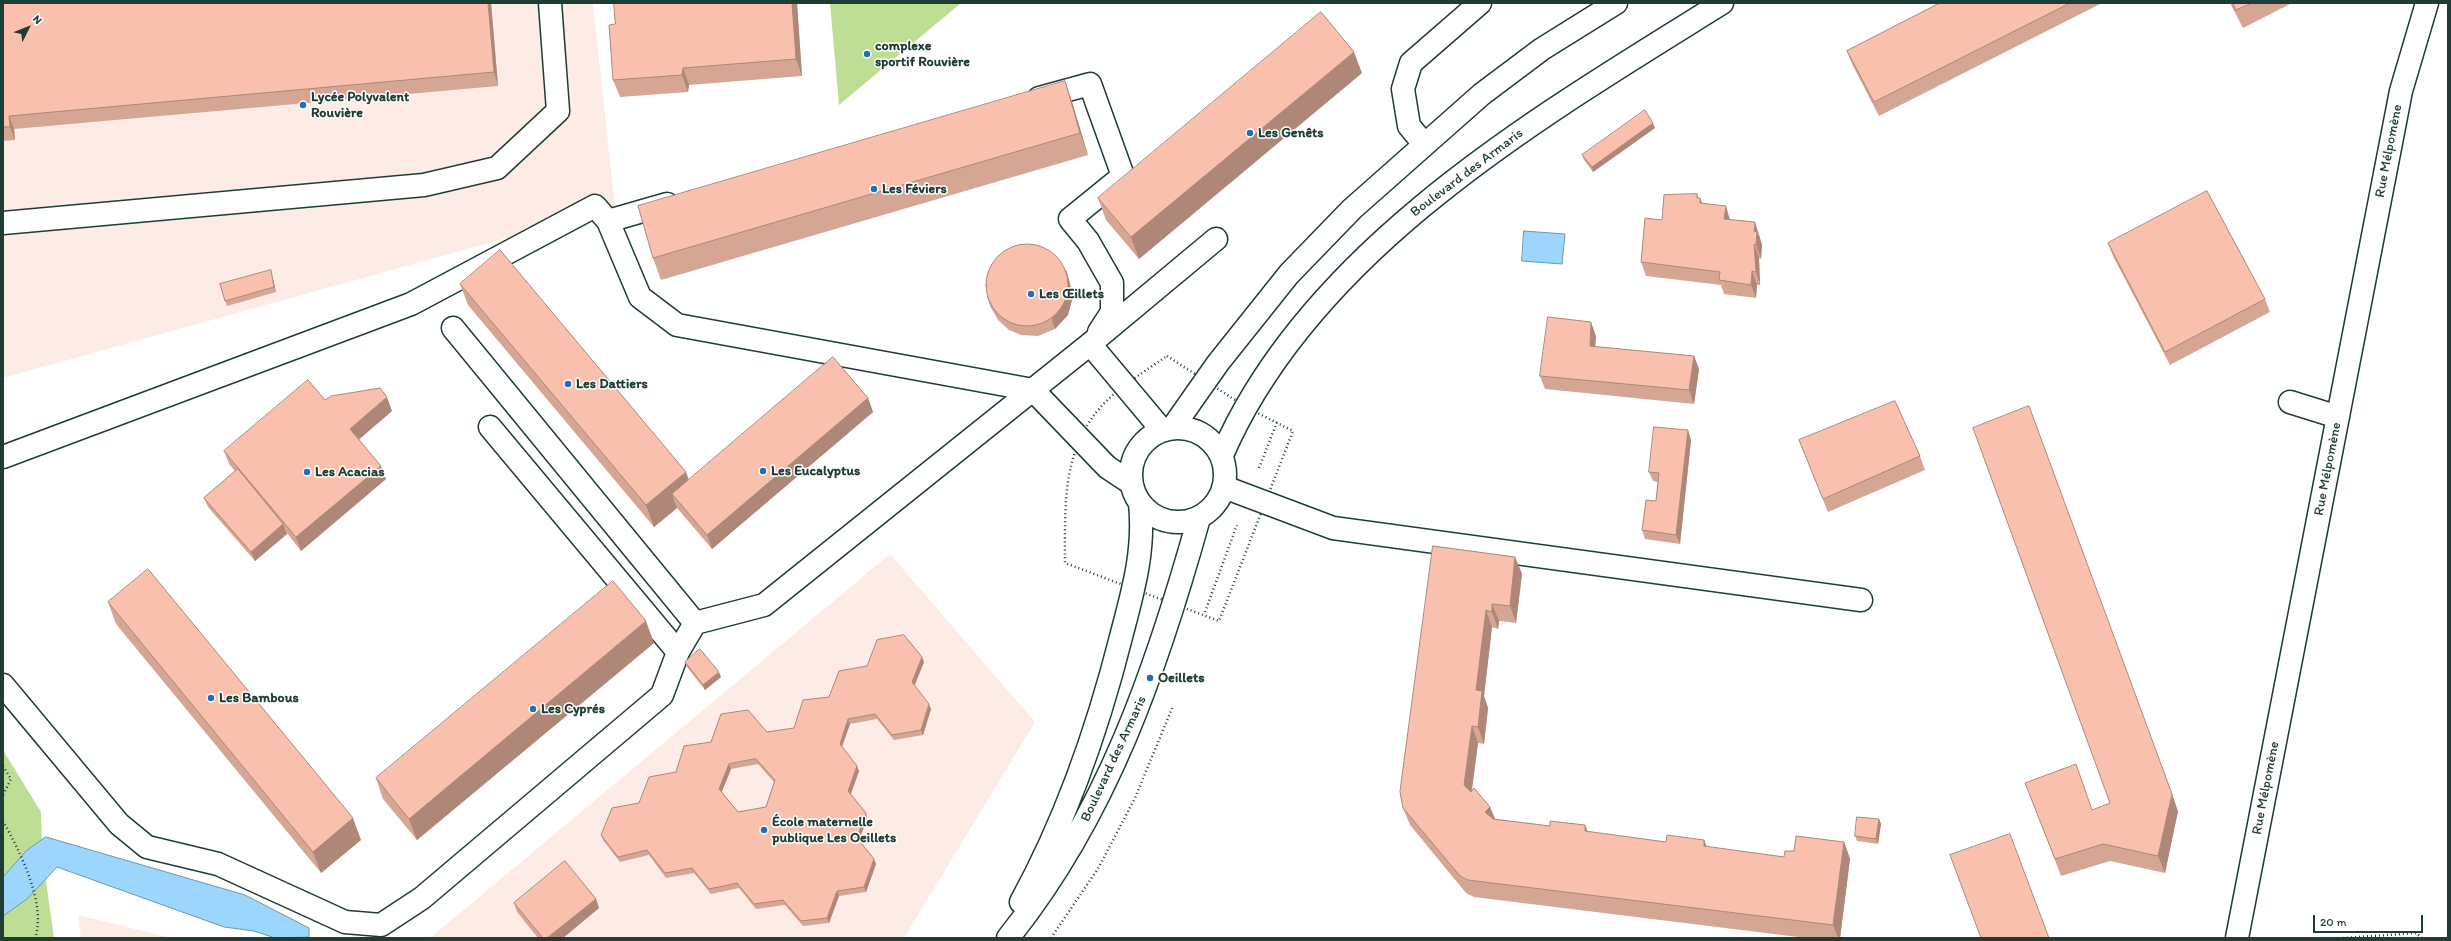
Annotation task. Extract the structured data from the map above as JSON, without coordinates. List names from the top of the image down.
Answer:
{
  "streets": {
    "street": ["Rue Mélpomène", "Boulevard des Armaris"]
  },
  "places": [
    "complexe sportif Rouvière",
    "Lycée Polyvalent Rouvière",
    "Les Genêts",
    "Les Féviers",
    "Les Œillets",
    "Les Dattiers",
    "Les Eucalyptus",
    "Les Acacias",
    "Oeillets",
    "Les Bambous",
    "Les Cyprés",
    "École maternelle publique Les Oeillets"
  ],
  "scale_bar": "20 m",
  "north": "top right"
}
